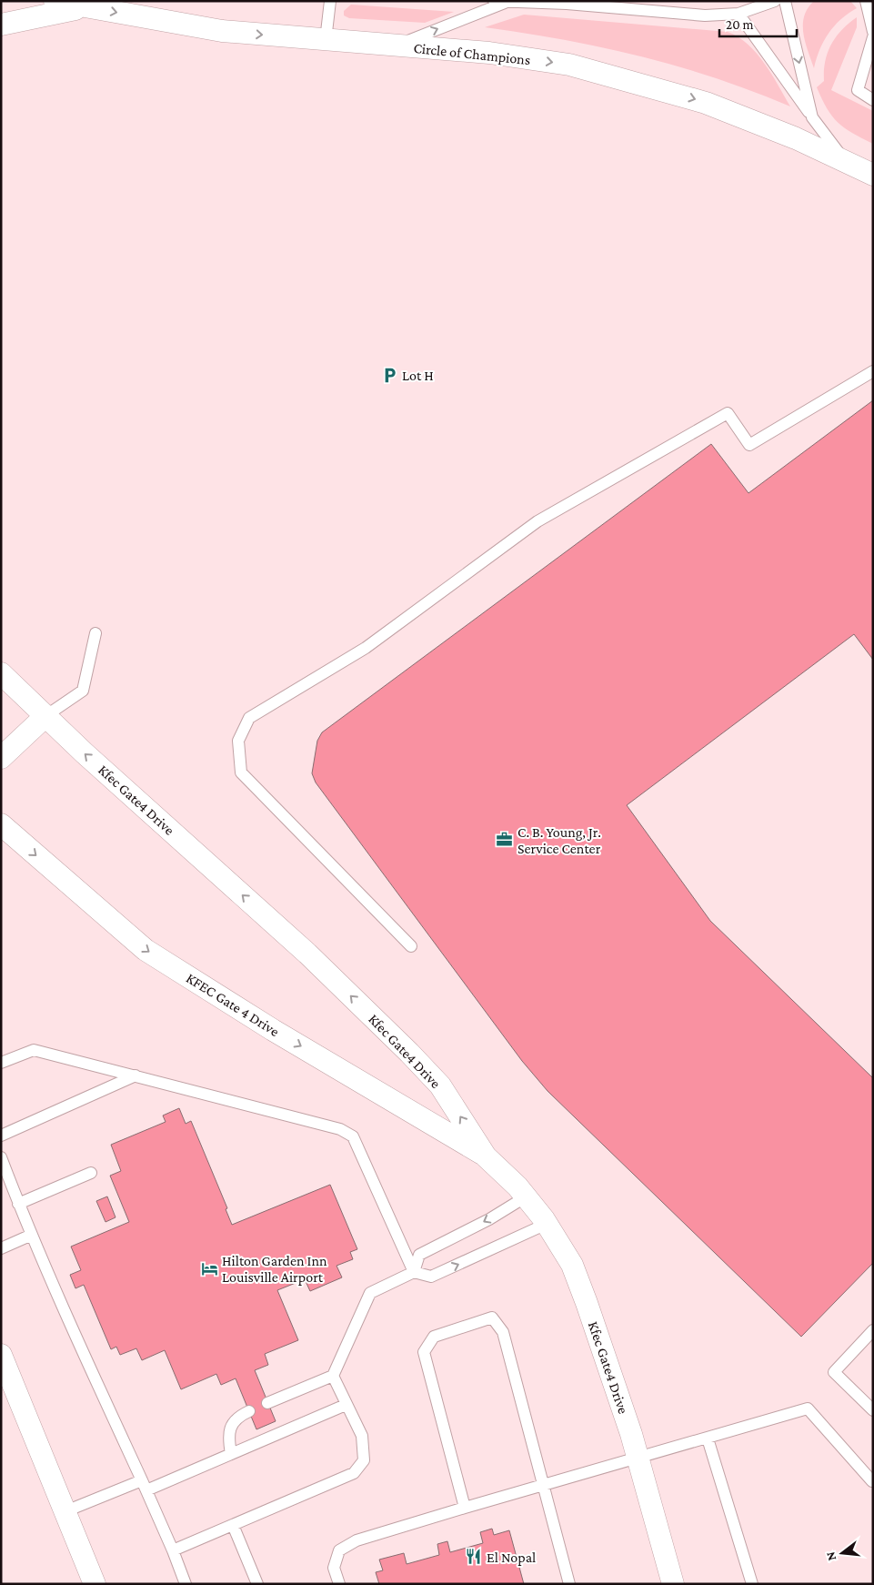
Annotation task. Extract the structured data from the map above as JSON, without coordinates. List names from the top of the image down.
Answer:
{
  "streets": {
    "street": ["Circle of Champions", "Kfec Gate4 Drive", "KFEC Gate 4 Drive"]
  },
  "crossings": [
    ["Kfec Gate4 Drive", "KFEC Gate 4 Drive"]
  ],
  "one_way": ["Circle of Champions", "Kfec Gate4 Drive", "KFEC Gate 4 Drive"],
  "places": {
    "parking": ["Lot H"],
    "office": ["C. B. Young, Jr. Service Center"],
    "hotel": ["Hilton Garden Inn Louisville Airport"],
    "restaurant": ["El Nopal"]
  },
  "scale_bar": "20 m",
  "north": "left"
}
